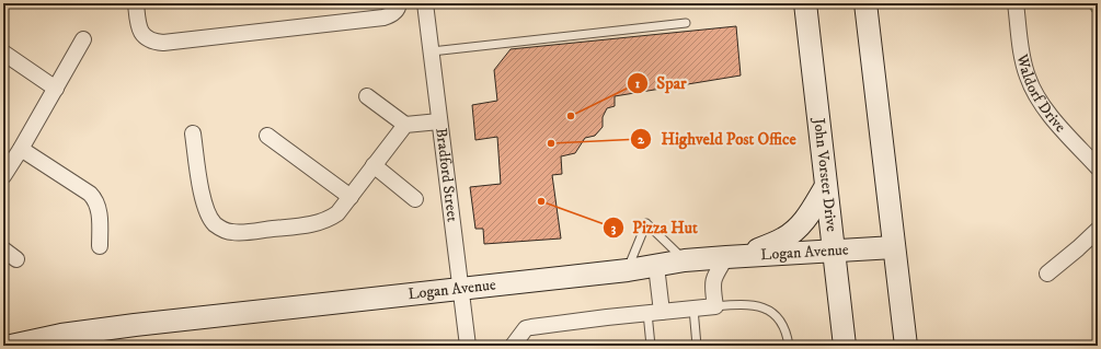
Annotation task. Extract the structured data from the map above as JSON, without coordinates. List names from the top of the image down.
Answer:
{
  "streets": {
    "street": [
      "Waldorf Drive",
      "John Vorster Drive",
      "Bradford Street",
      "Logan Avenue"
    ]
  },
  "crossings": [
    ["John Vorster Drive", "Logan Avenue"],
    ["Bradford Street", "Logan Avenue"]
  ],
  "places": ["Spar", "Highveld Post Office", "Pizza Hut"]
}
